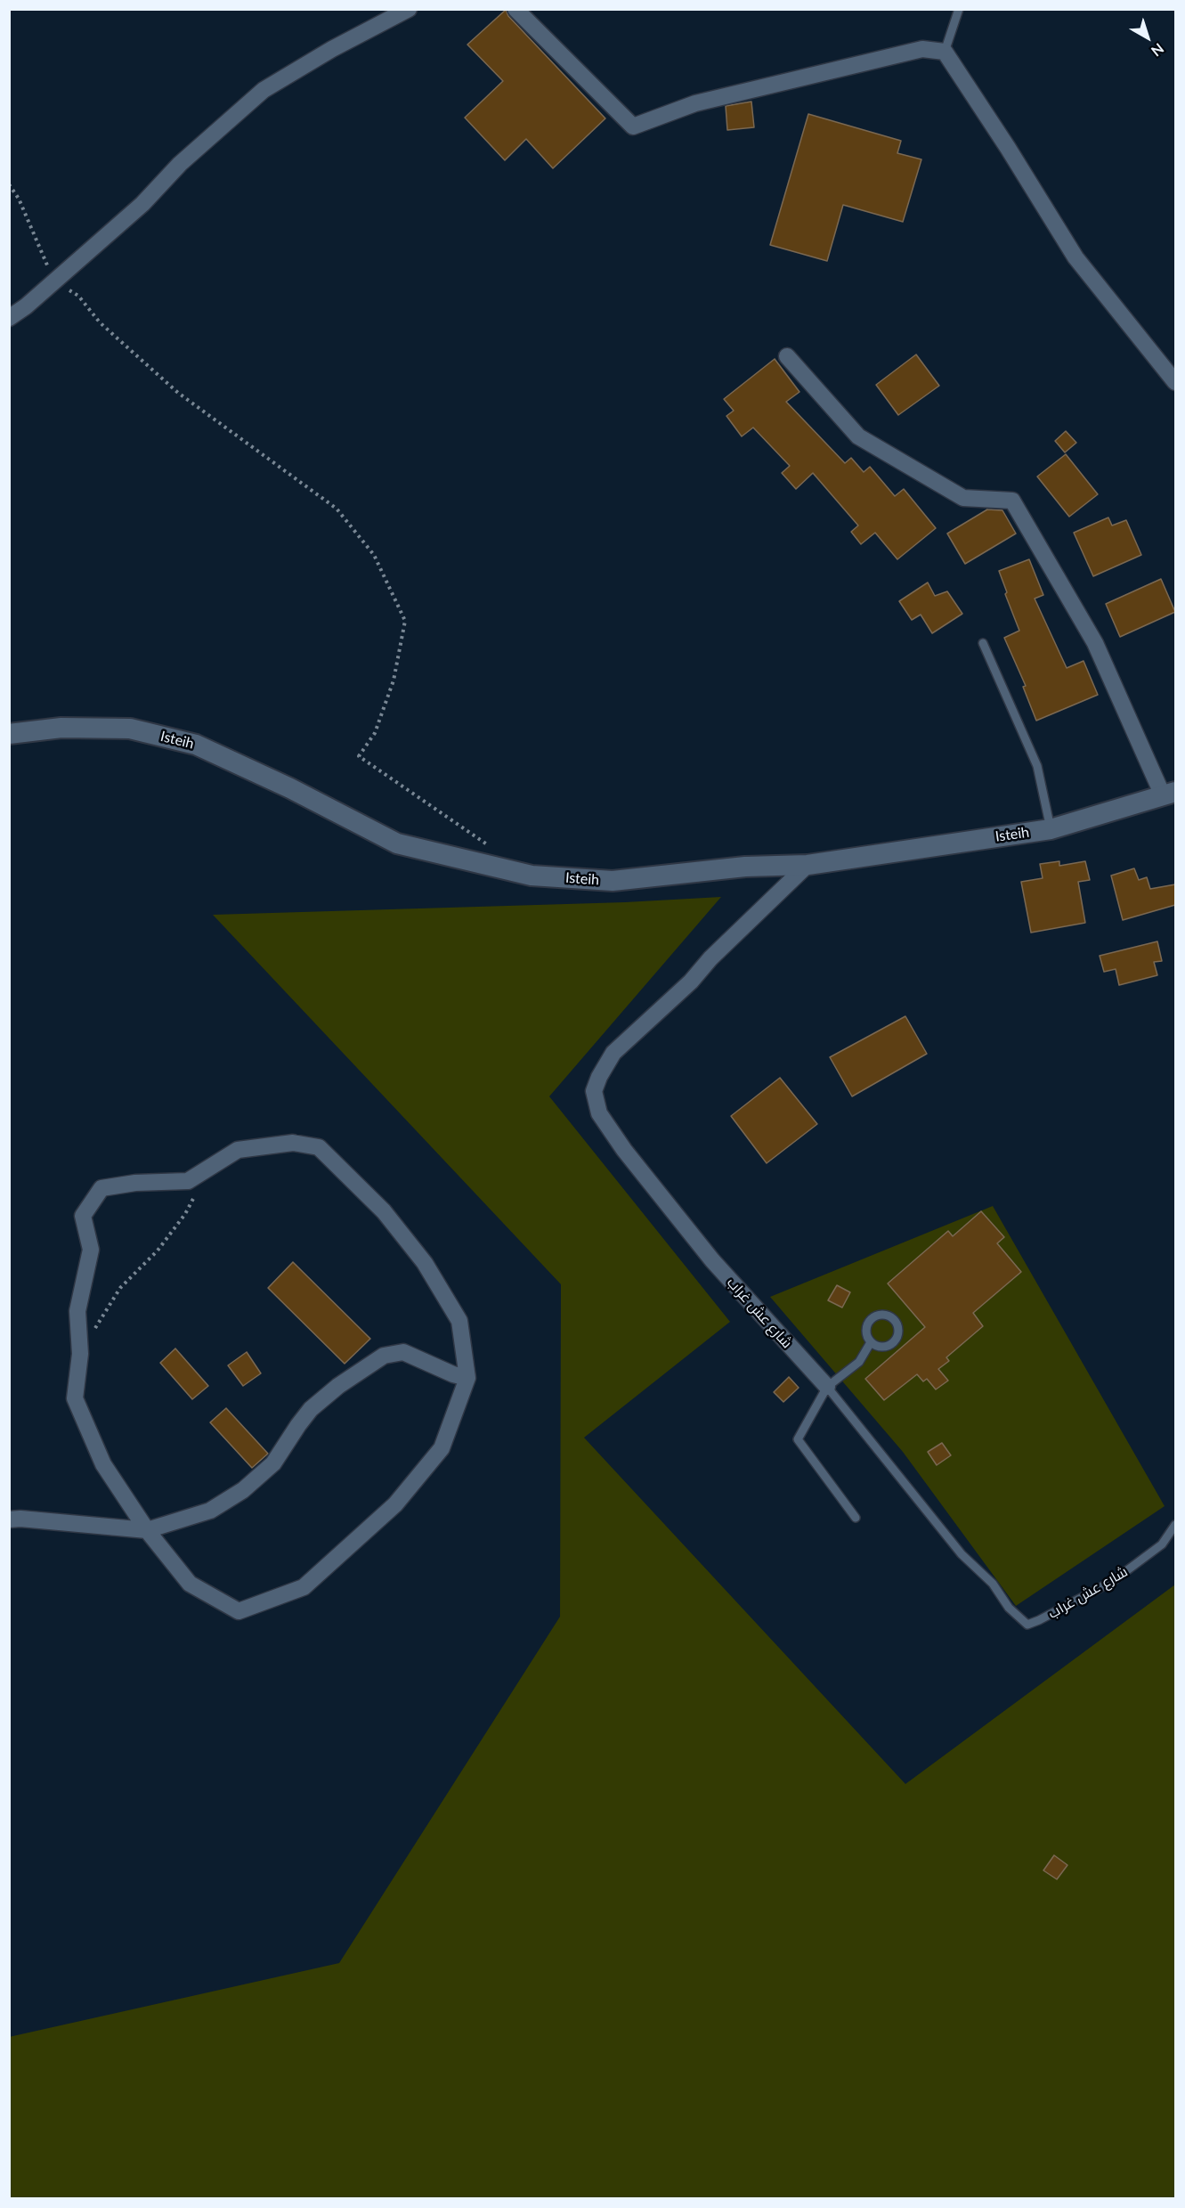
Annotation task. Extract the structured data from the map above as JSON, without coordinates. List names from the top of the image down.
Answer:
{
  "streets": {
    "street": ["Isteih", "شارع عش غراب"]
  },
  "crossings": [
    ["Isteih", "شارع عش غراب"]
  ],
  "north": "bottom right"
}
